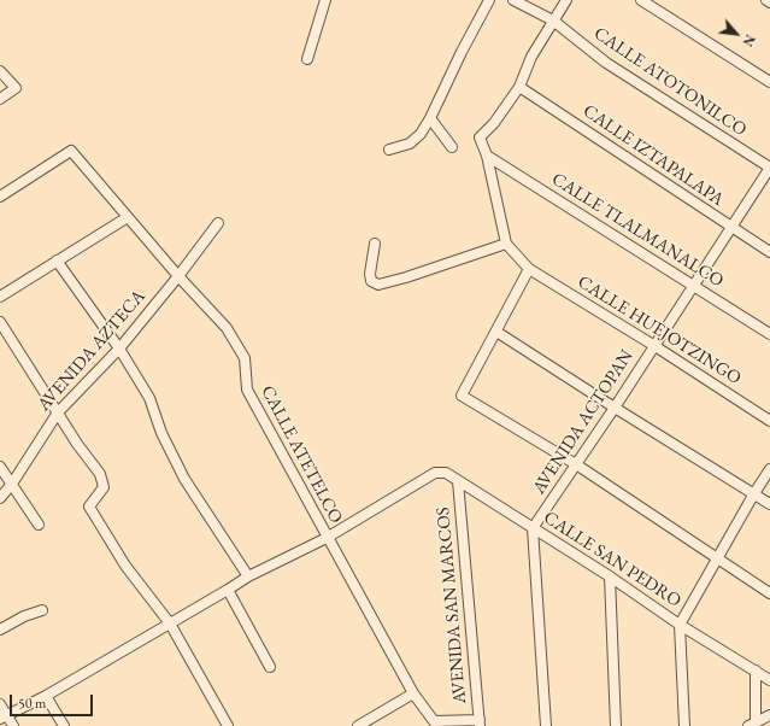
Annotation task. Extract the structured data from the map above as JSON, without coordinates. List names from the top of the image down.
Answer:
{
  "streets": {
    "street": [
      "CALLE ATOTONILCO",
      "CALLE IZTAPALAPA",
      "CALLE TLALMANALCO",
      "CALLE HUEJOTZINGO",
      "AVENIDA AZTECA",
      "AVENIDA ACTOPAN",
      "CALLE ATETELCO",
      "CALLE SAN PEDRO",
      "AVENIDA SAN MARCOS"
    ]
  },
  "crossings": [
    ["CALLE ATOTONILCO", "AVENIDA ACTOPAN"],
    ["CALLE IZTAPALAPA", "AVENIDA ACTOPAN"],
    ["CALLE TLALMANALCO", "AVENIDA ACTOPAN"],
    ["CALLE HUEJOTZINGO", "AVENIDA ACTOPAN"],
    ["AVENIDA AZTECA", "CALLE ATETELCO"],
    ["AVENIDA ACTOPAN", "CALLE SAN PEDRO"],
    ["CALLE ATETELCO", "CALLE SAN PEDRO"],
    ["CALLE SAN PEDRO", "AVENIDA SAN MARCOS"]
  ],
  "scale_bar": "50 m",
  "north": "bottom right"
}
